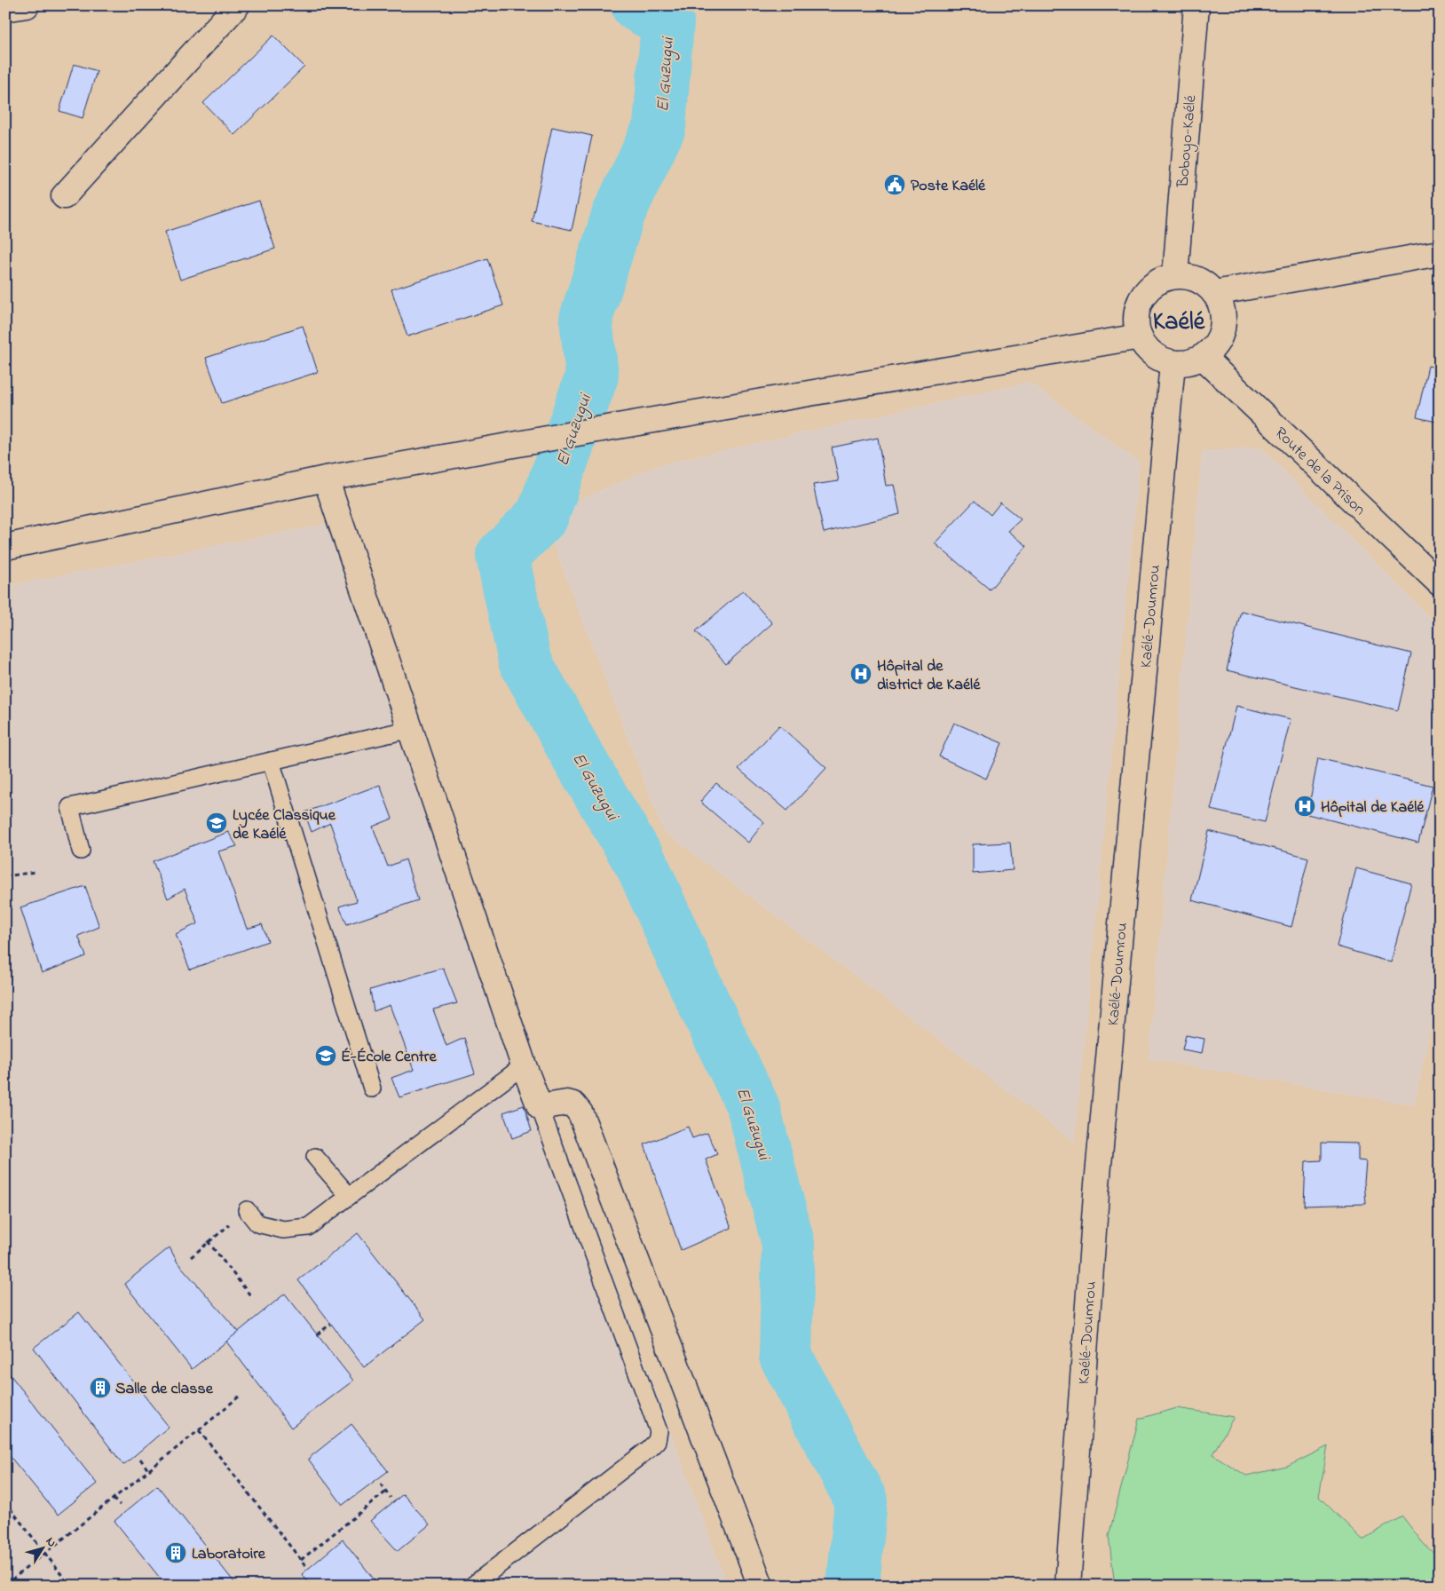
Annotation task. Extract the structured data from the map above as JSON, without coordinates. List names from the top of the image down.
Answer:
{
  "streets": {
    "main road": ["Boboyo-Kaélé", "Route de la Prison", "Kaélé-Doumrou"]
  },
  "crossings": [
    ["Boboyo-Kaélé", "Route de la Prison"],
    ["Boboyo-Kaélé", "Kaélé-Doumrou"],
    ["Route de la Prison", "Kaélé-Doumrou"]
  ],
  "districts": ["Kaélé"],
  "water": ["El Guzugui"],
  "places": {
    "public building": ["Poste Kaélé"],
    "hospital": ["Hôpital de district de Kaélé", "Hôpital de Kaélé"],
    "school or university": ["Lycée Classique de Kaélé", "É-École Centre"],
    "building": ["Salle de classe", "Laboratoire"]
  },
  "north": "top right"
}
